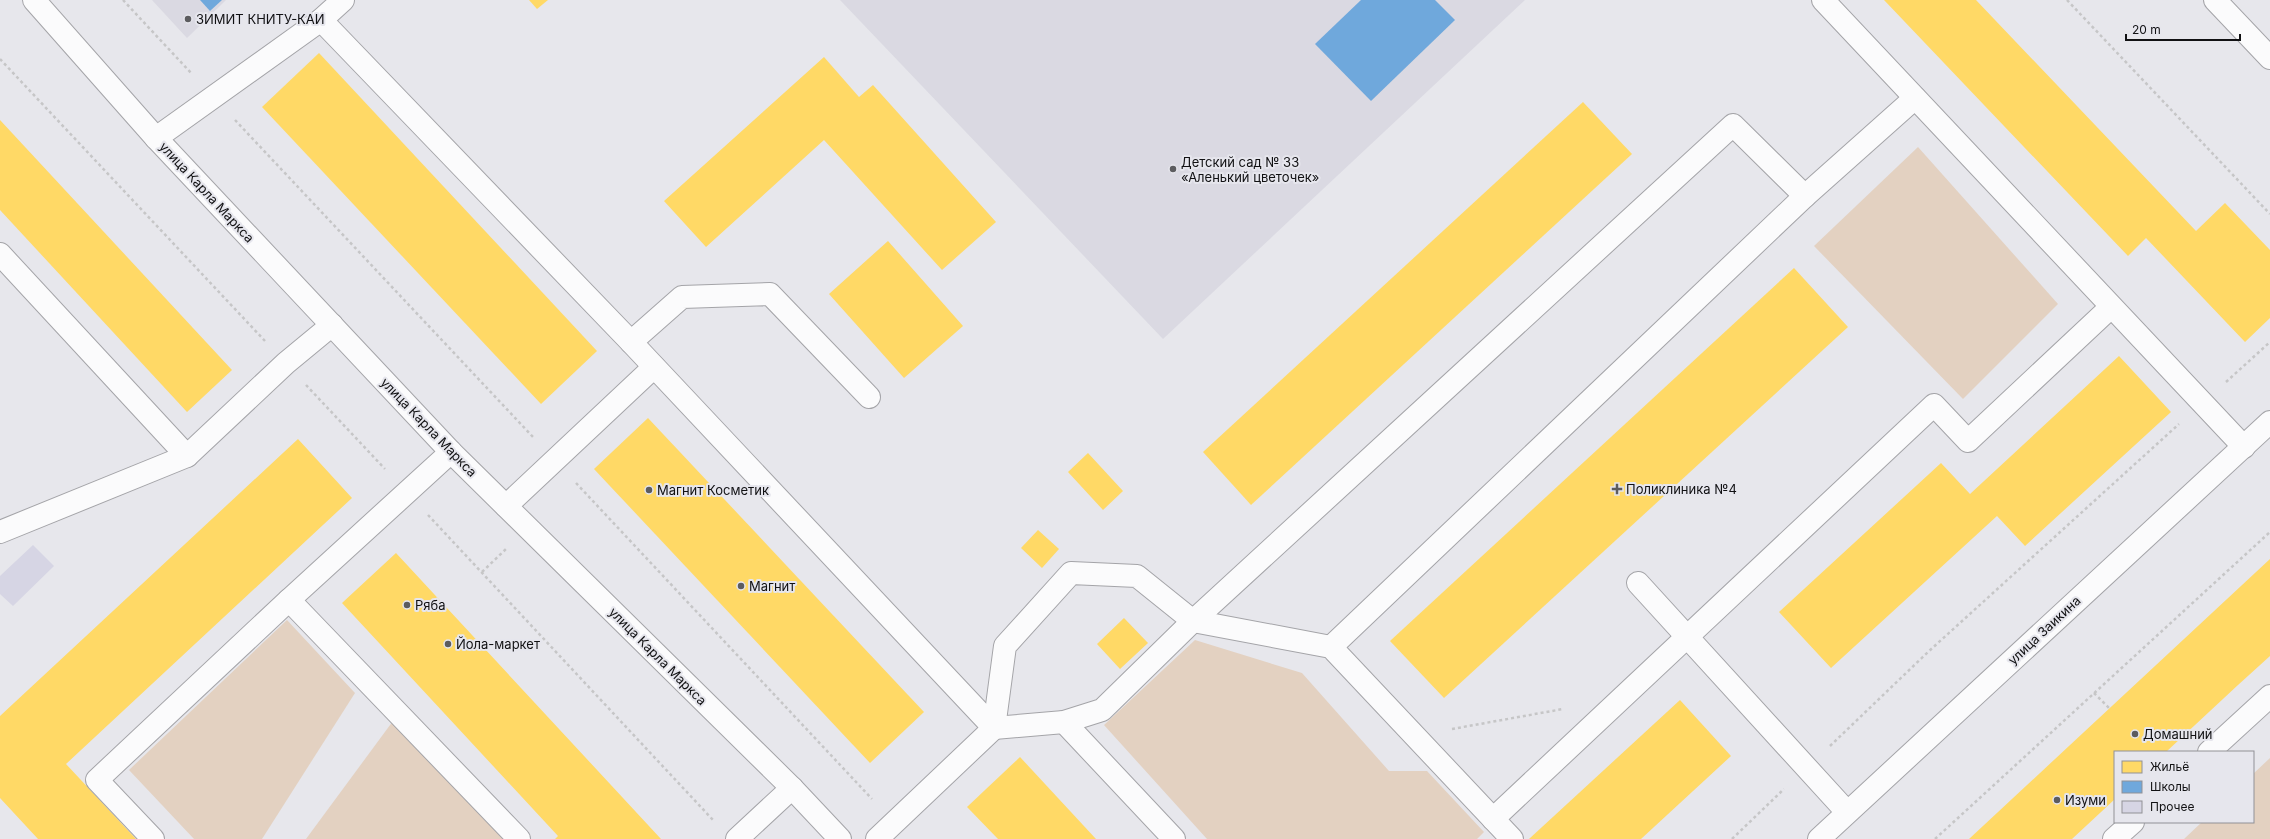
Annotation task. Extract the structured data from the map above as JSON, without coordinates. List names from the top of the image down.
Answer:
{
  "streets": {
    "street": ["улица Карла Маркса", "улица Заикина"]
  },
  "places": {
    "other": [
      "ЗИМИТ КНИТУ-КАИ",
      "Детский сад № 33 «Аленький цветочек»",
      "Магнит Косметик",
      "Магнит",
      "Ряба",
      "Йола-маркет",
      "Домашний",
      "Изуми"
    ],
    "health": ["Поликлиника №4"]
  },
  "legend": ["Жильё", "Школы", "Прочее"],
  "scale_bar": "20 m"
}
